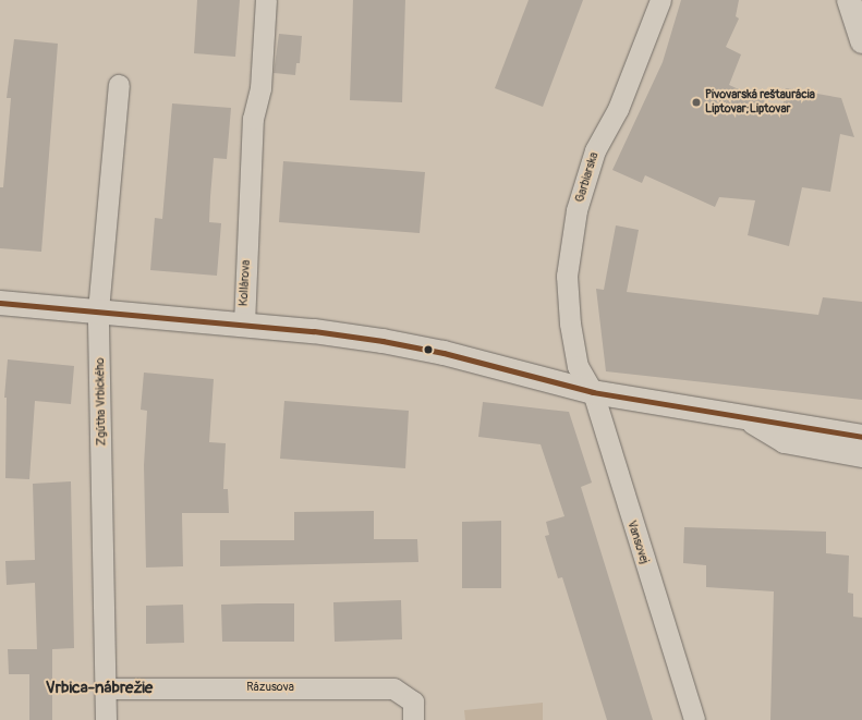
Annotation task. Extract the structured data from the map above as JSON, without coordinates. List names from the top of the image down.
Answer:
{
  "streets": {
    "street": [
      "Garbiarska",
      "Kollárova",
      "Zgútha Vrbického",
      "Vansovej",
      "Rázusova"
    ]
  },
  "crossings": [
    ["Garbiarska", "Vansovej"],
    ["Kollárova", "Zgútha Vrbického"],
    ["Zgútha Vrbického", "Rázusova"]
  ],
  "districts": ["Vrbica-nábrežie"],
  "places": ["Pivovarská reštaurácia Liptovar;Liptovar"]
}
